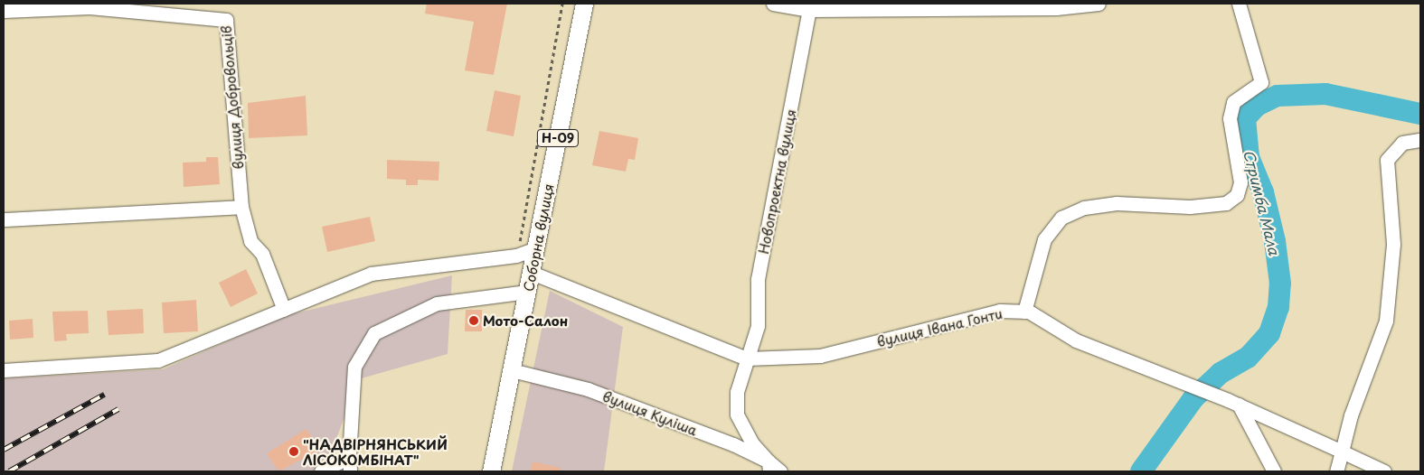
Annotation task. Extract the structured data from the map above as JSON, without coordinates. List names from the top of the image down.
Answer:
{
  "streets": {
    "main road": ["Н-09", "Соборна вулиця"],
    "street": [
      "вулиця Добровольців",
      "Новопроектна вулиця",
      "вулиця Івана Гонти",
      "вулиця Куліша"
    ]
  },
  "crossings": [
    ["Новопроектна вулиця", "вулиця Івана Гонти"],
    ["Новопроектна вулиця", "вулиця Куліша"],
    ["Соборна вулиця", "вулиця Івана Гонти"],
    ["Соборна вулиця", "вулиця Куліша"]
  ],
  "water": ["Стримба Мала"],
  "places": ["Мото-Салон", "\"НАДВІРНЯНСЬКИЙ ЛІСОКОМБІНАТ\""]
}
